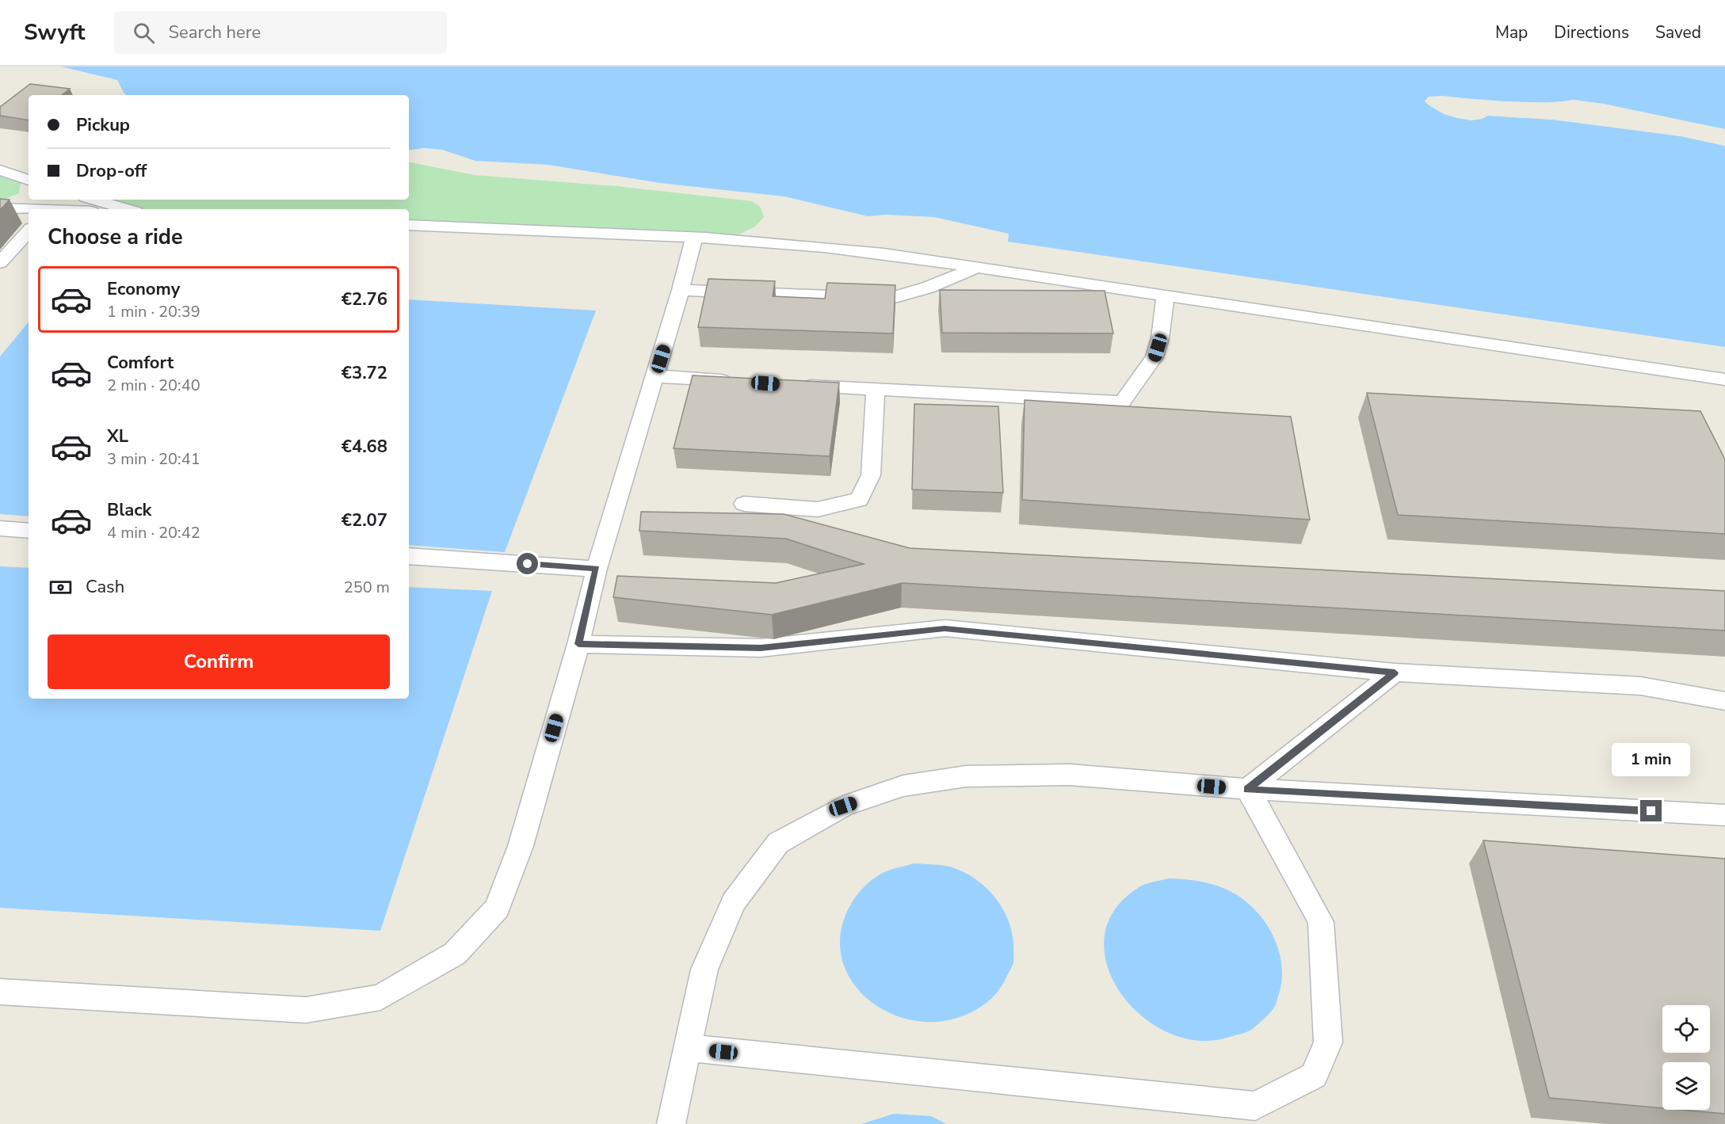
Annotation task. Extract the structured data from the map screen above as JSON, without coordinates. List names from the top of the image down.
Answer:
{
  "page": {
    "header": "Swyft",
    "search": "Search here",
    "nav": ["Map", "Directions", "Saved"],
    "banner": ["Pickup", "Drop-off"],
    "heading": "Choose a ride",
    "list": [
      {
        "name": "Economy",
        "note": "1 min · 20:39",
        "value": "€2.76"
      },
      {
        "name": "Comfort",
        "note": "2 min · 20:40",
        "value": "€3.72"
      },
      {
        "name": "XL",
        "note": "3 min · 20:41",
        "value": "€4.68"
      },
      {
        "name": "Black",
        "note": "4 min · 20:42",
        "value": "€2.07"
      }
    ],
    "pay": ["Cash", "250 m"],
    "buttons": "Confirm",
    "bubble": "1 min"
  }
}
